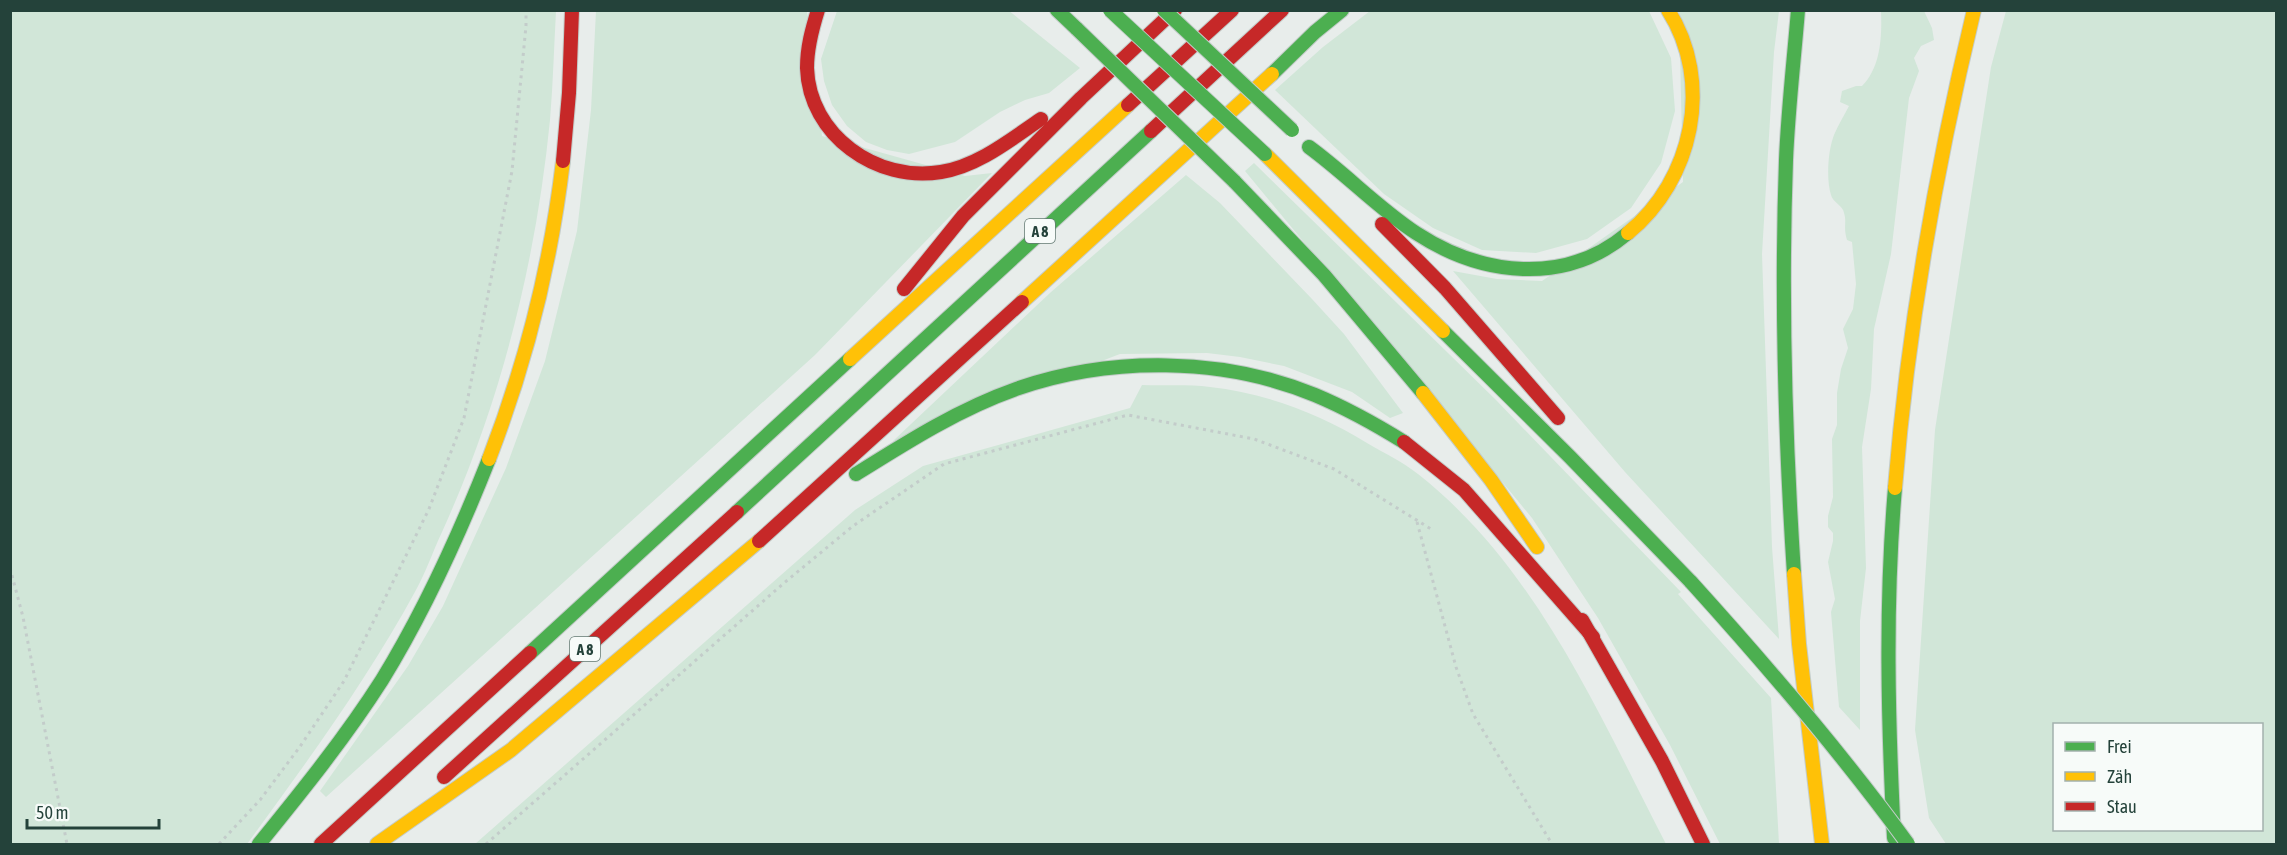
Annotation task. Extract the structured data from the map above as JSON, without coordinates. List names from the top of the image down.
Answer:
{
  "streets": {
    "highway": ["A 8"]
  },
  "legend": ["Frei", "Zäh", "Stau"],
  "scale_bar": "50 m"
}
